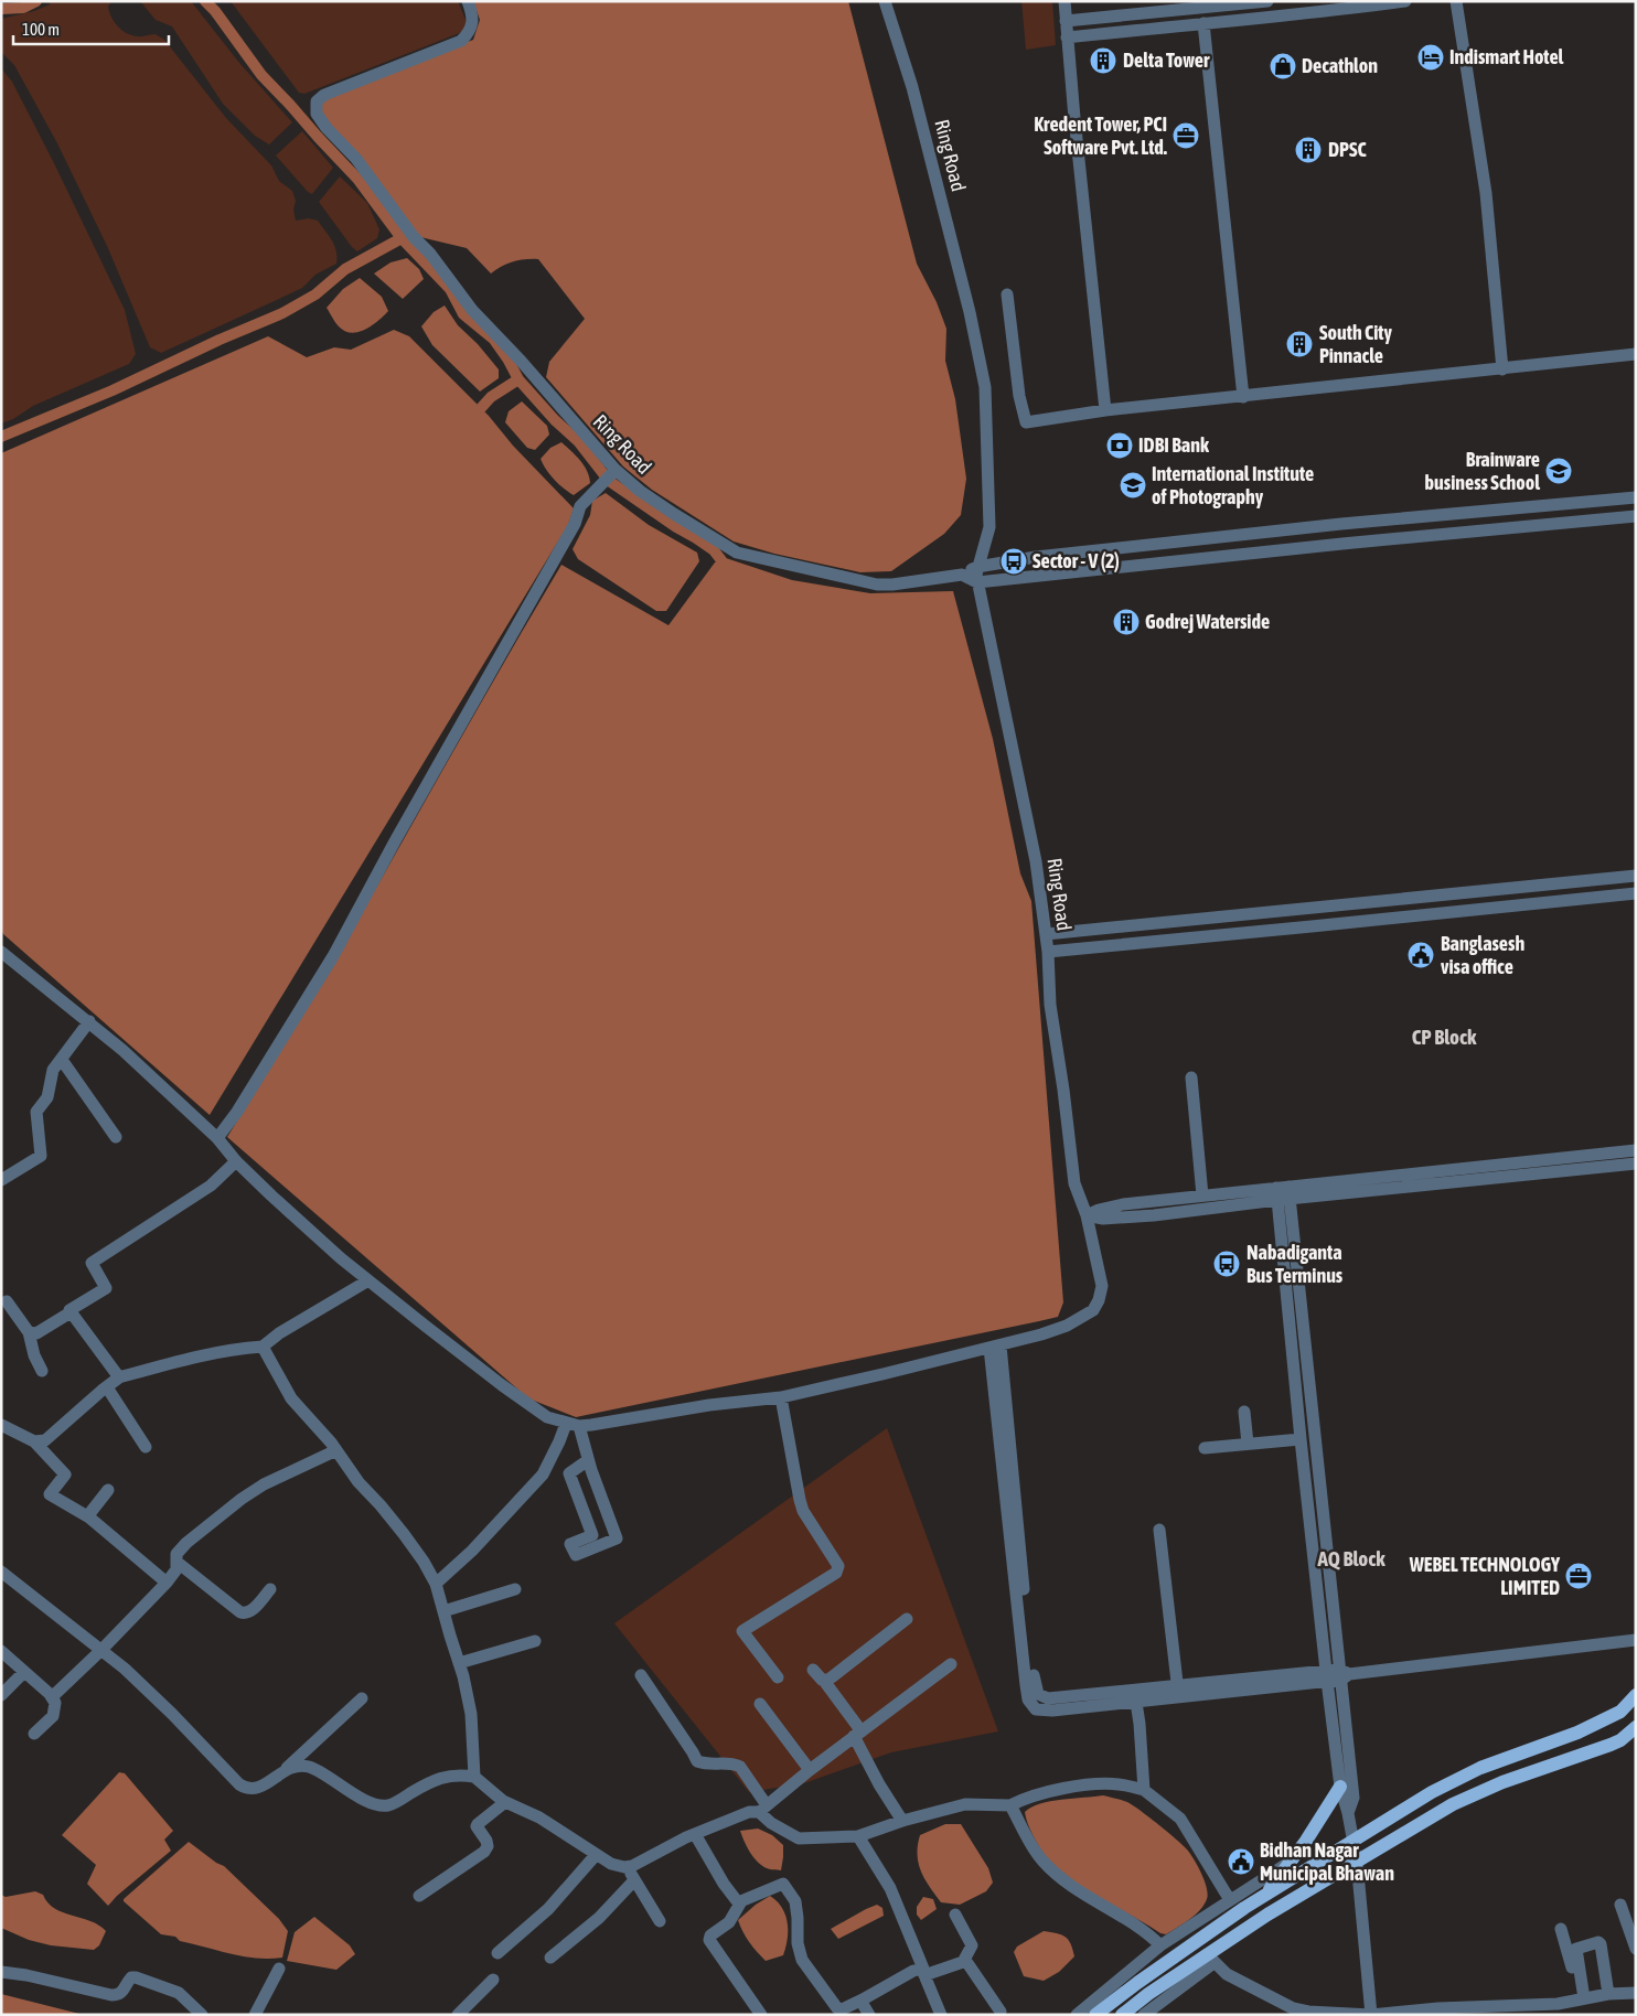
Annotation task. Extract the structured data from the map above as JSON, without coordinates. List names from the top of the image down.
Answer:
{
  "streets": {
    "street": ["Ring Road"]
  },
  "districts": ["CP Block", "AQ Block"],
  "places": {
    "hotel": ["Indismart Hotel"],
    "building": [
      "Delta Tower",
      "DPSC",
      "South City Pinnacle",
      "Godrej Waterside"
    ],
    "shop": ["Decathlon"],
    "office": ["Kredent Tower, PCI Software Pvt. Ltd.", "WEBEL TECHNOLOGY LIMITED"],
    "bank": ["IDBI Bank"],
    "school or university": ["Brainware business School", "International Institute of Photography"],
    "bus stop": ["Sector - V (2)", "Nabadiganta Bus Terminus"],
    "public building": ["Banglasesh visa office", "Bidhan Nagar Municipal Bhawan"]
  },
  "scale_bar": "100 m"
}
